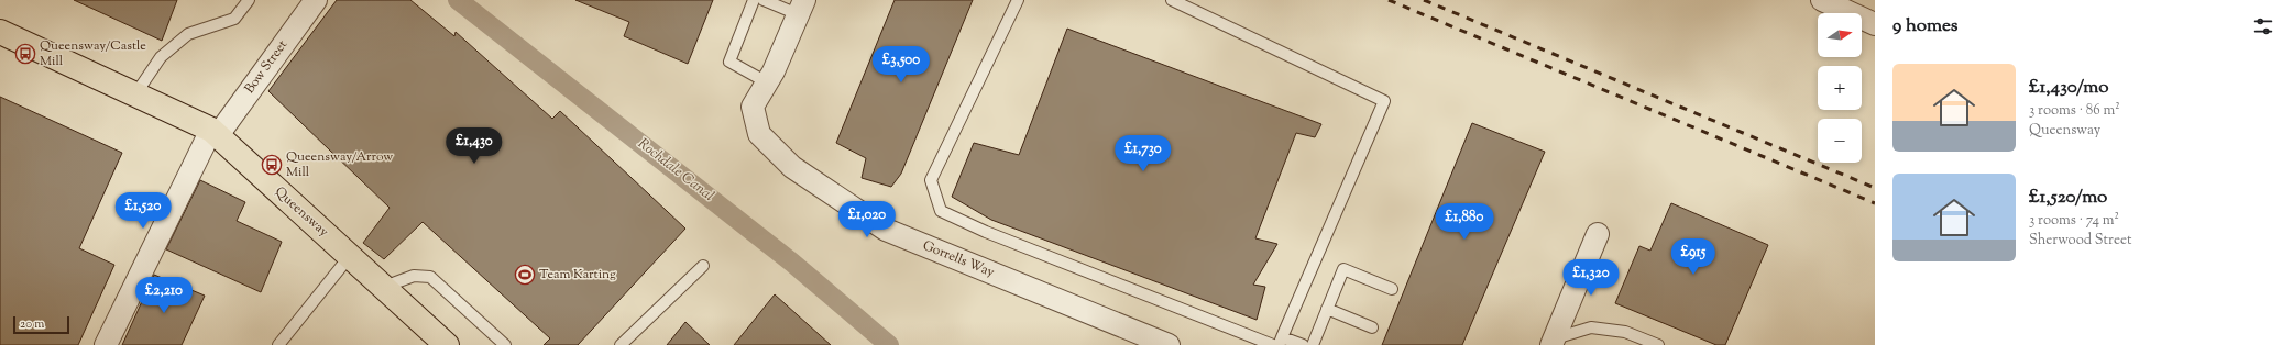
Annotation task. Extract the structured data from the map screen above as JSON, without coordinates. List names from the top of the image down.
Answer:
{
  "streets": {
    "main road": ["Queensway"],
    "street": ["Bow Street", "Gorrells Way"]
  },
  "crossings": [
    ["Bow Street", "Queensway"]
  ],
  "water": ["Rochdale Canal"],
  "places": {
    "bus stop": ["Queensway/Castle Mill", "Queensway/Arrow Mill"],
    "sports": ["Team Karting"]
  },
  "scale_bar": "20 m",
  "north": "right",
  "page": {
    "heading": "9 homes",
    "map_buttons": ["+", "−"],
    "price": [
      "£3,500",
      "£1,430",
      "£1,730",
      "£1,520",
      "£1,020",
      "£1,880",
      "£915",
      "£1,320",
      "£2,210"
    ],
    "list": [
      {
        "name": "£1,430/mo",
        "note": "3 rooms · 86 m² · Queensway"
      },
      {
        "name": "£1,520/mo",
        "note": "3 rooms · 74 m² · Sherwood Street"
      }
    ],
    "scale": "20 m"
  }
}
